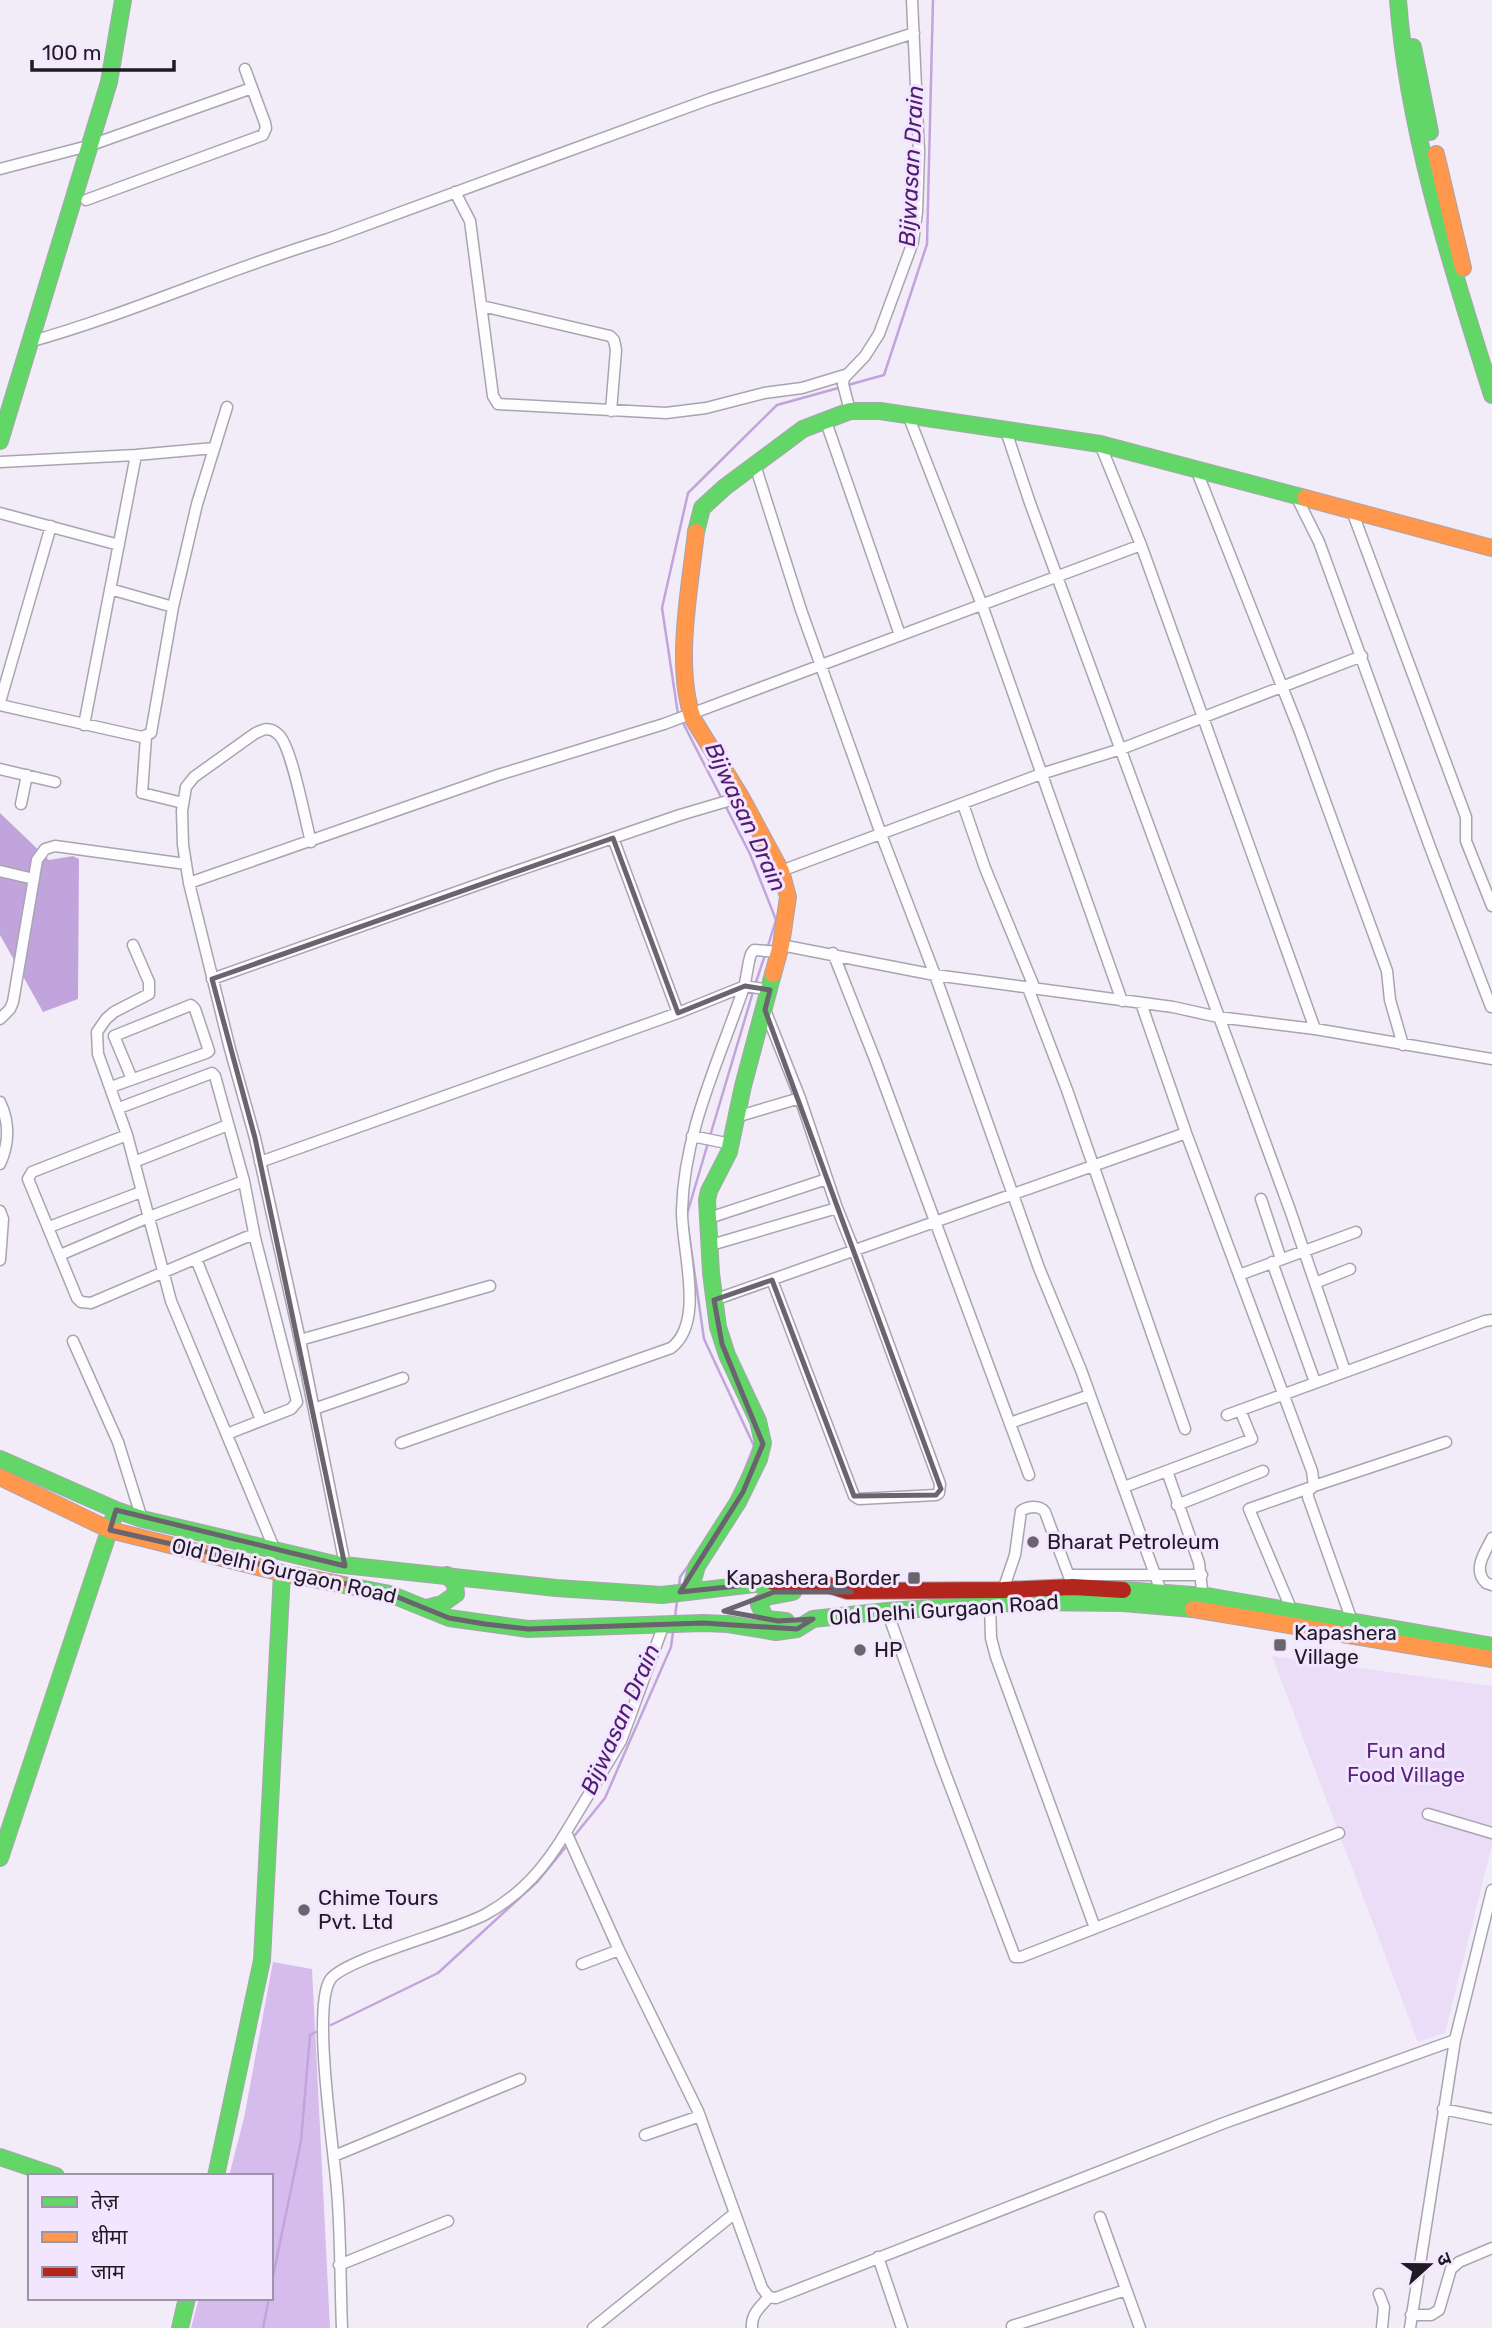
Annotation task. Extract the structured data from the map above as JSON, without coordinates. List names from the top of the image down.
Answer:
{
  "streets": {
    "street": ["Old Delhi Gurgaon Road"]
  },
  "water": ["Bijwasan Drain"],
  "parks": ["Fun and Food Village"],
  "places": {
    "other": ["Bharat Petroleum", "HP", "Chime Tours Pvt. Ltd"],
    "transit": ["Kapashera Border", "Kapashera Village"]
  },
  "legend": ["तेज़", "धीमा", "जाम"],
  "scale_bar": "100 m",
  "north": "right"
}
